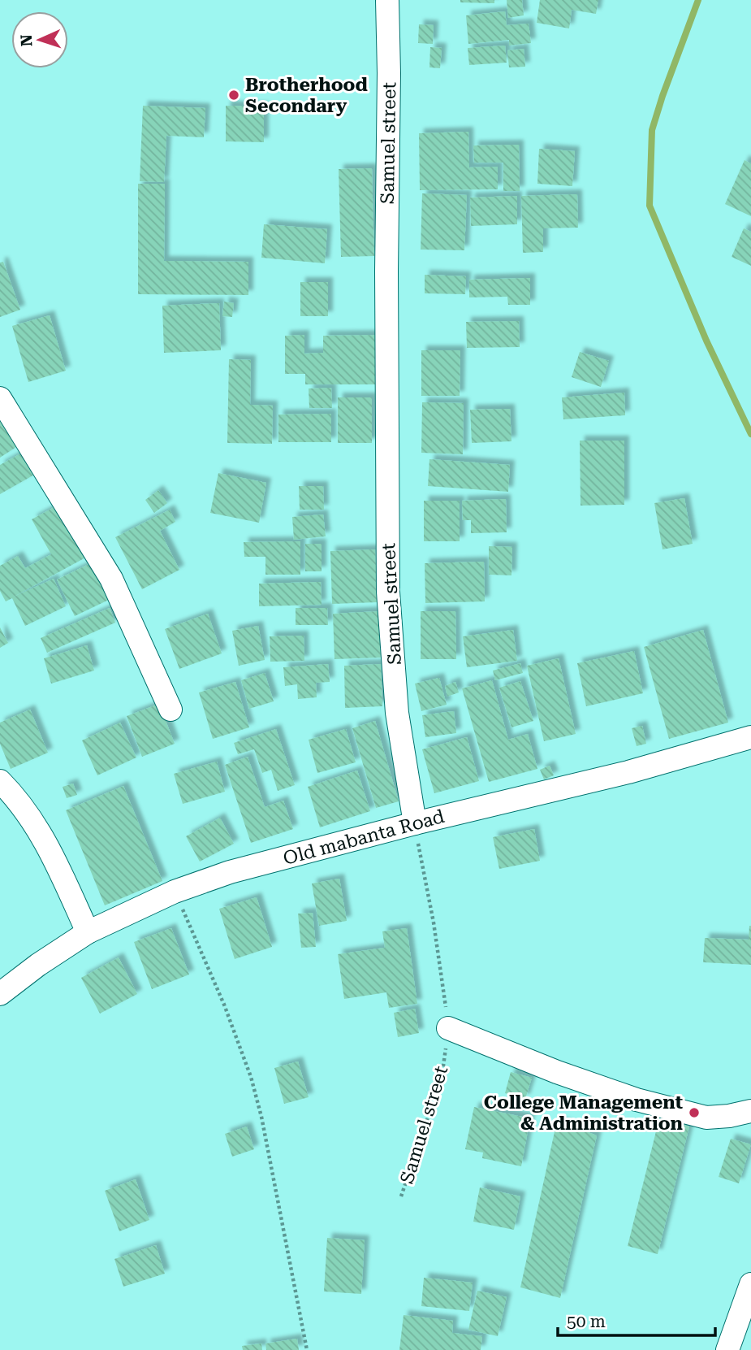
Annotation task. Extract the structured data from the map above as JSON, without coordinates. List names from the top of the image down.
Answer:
{
  "streets": {
    "street": ["Samuel street", "Old mabanta Road"]
  },
  "crossings": [
    ["Samuel street", "Old mabanta Road"]
  ],
  "places": ["Brotherhood Secondary", "College Management & Administration"],
  "scale_bar": "50 m",
  "north": "left"
}
